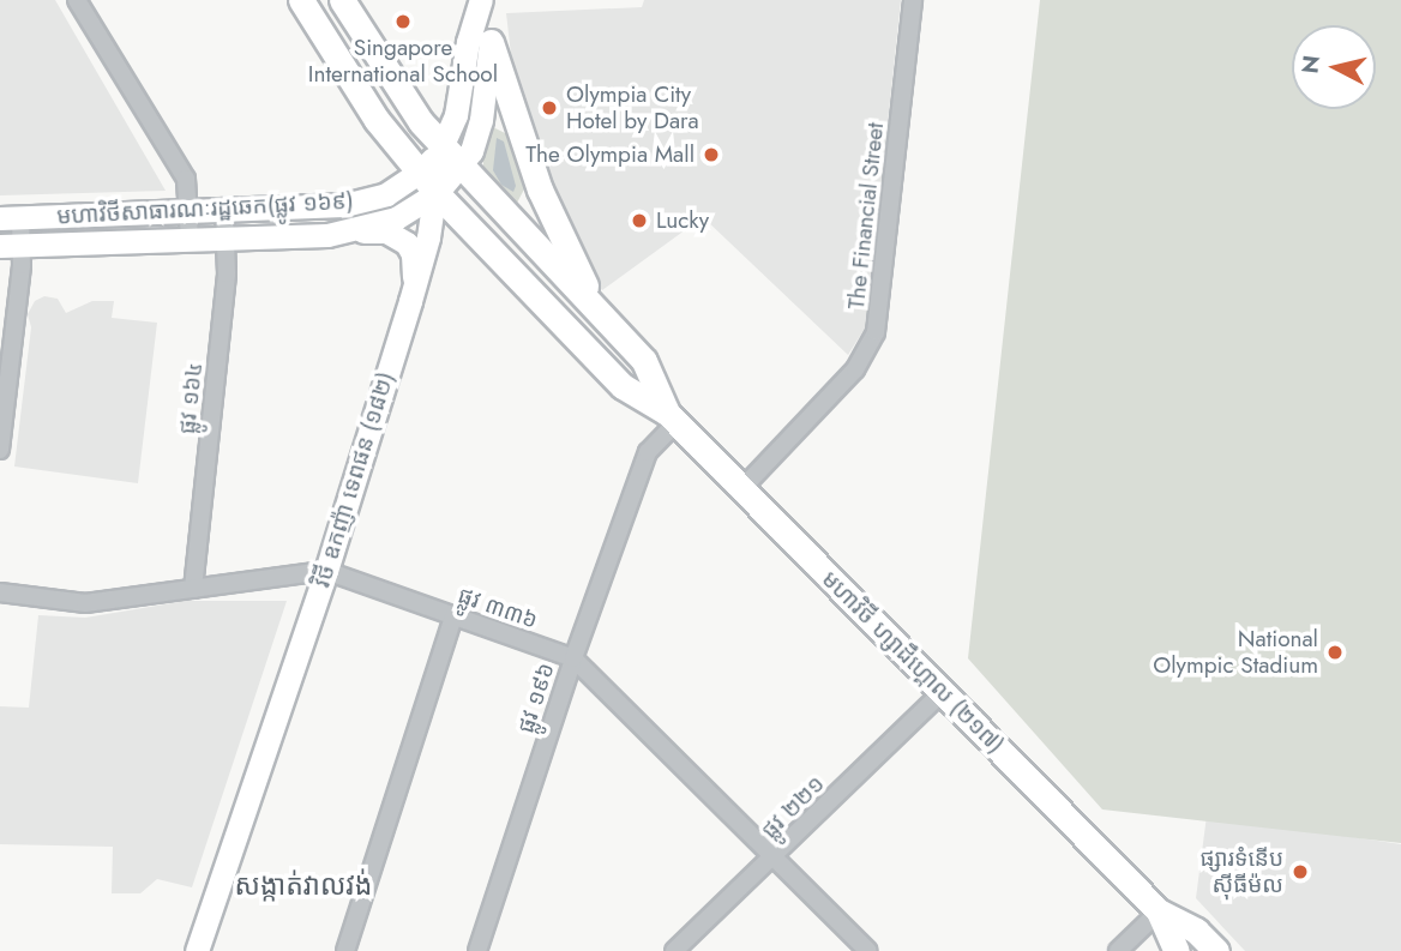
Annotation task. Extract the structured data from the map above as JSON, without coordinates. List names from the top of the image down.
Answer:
{
  "streets": {
    "main road": ["មហាវិថី ហ្សាដឹហ្គោល (២១៧)"],
    "street": [
      "មហាវិថីសាធារណៈរដ្ឋឆេក(ផ្លូវ ១៦៩)",
      "The Financial Street",
      "ផ្លូវ ១៦៤",
      "វិថី ឧកញ៉ា ទេពផន (១៨២)",
      "ផ្លូវ ៣៣៦",
      "ផ្លូវ ១៩៦",
      "ផ្លូវ ២២១"
    ]
  },
  "crossings": [
    ["មហាវិថីសាធារណៈរដ្ឋឆេក(ផ្លូវ ១៦៩)", "ផ្លូវ ១៦៤"],
    ["មហាវិថីសាធារណៈរដ្ឋឆេក(ផ្លូវ ១៦៩)", "វិថី ឧកញ៉ា ទេពផន (១៨២)"],
    ["មហាវិថីសាធារណៈរដ្ឋឆេក(ផ្លូវ ១៦៩)", "មហាវិថី ហ្សាដឹហ្គោល (២១៧)"],
    ["The Financial Street", "មហាវិថី ហ្សាដឹហ្គោល (២១៧)"],
    ["វិថី ឧកញ៉ា ទេពផន (១៨២)", "ផ្លូវ ៣៣៦"],
    ["វិថី ឧកញ៉ា ទេពផន (១៨២)", "មហាវិថី ហ្សាដឹហ្គោល (២១៧)"],
    ["ផ្លូវ ៣៣៦", "ផ្លូវ ១៩៦"],
    ["ផ្លូវ ៣៣៦", "ផ្លូវ ២២១"],
    ["មហាវិថី ហ្សាដឹហ្គោល (២១៧)", "ផ្លូវ ១៩៦"],
    ["មហាវិថី ហ្សាដឹហ្គោល (២១៧)", "ផ្លូវ ២២១"]
  ],
  "districts": ["សង្កាត់វាលវង់"],
  "places": [
    "Singapore International School",
    "Olympia City Hotel by Dara",
    "The Olympia Mall",
    "Lucky",
    "National Olympic Stadium",
    "ផ្សារទំនើប ស៊ីធីម៉ល"
  ],
  "north": "left"
}
